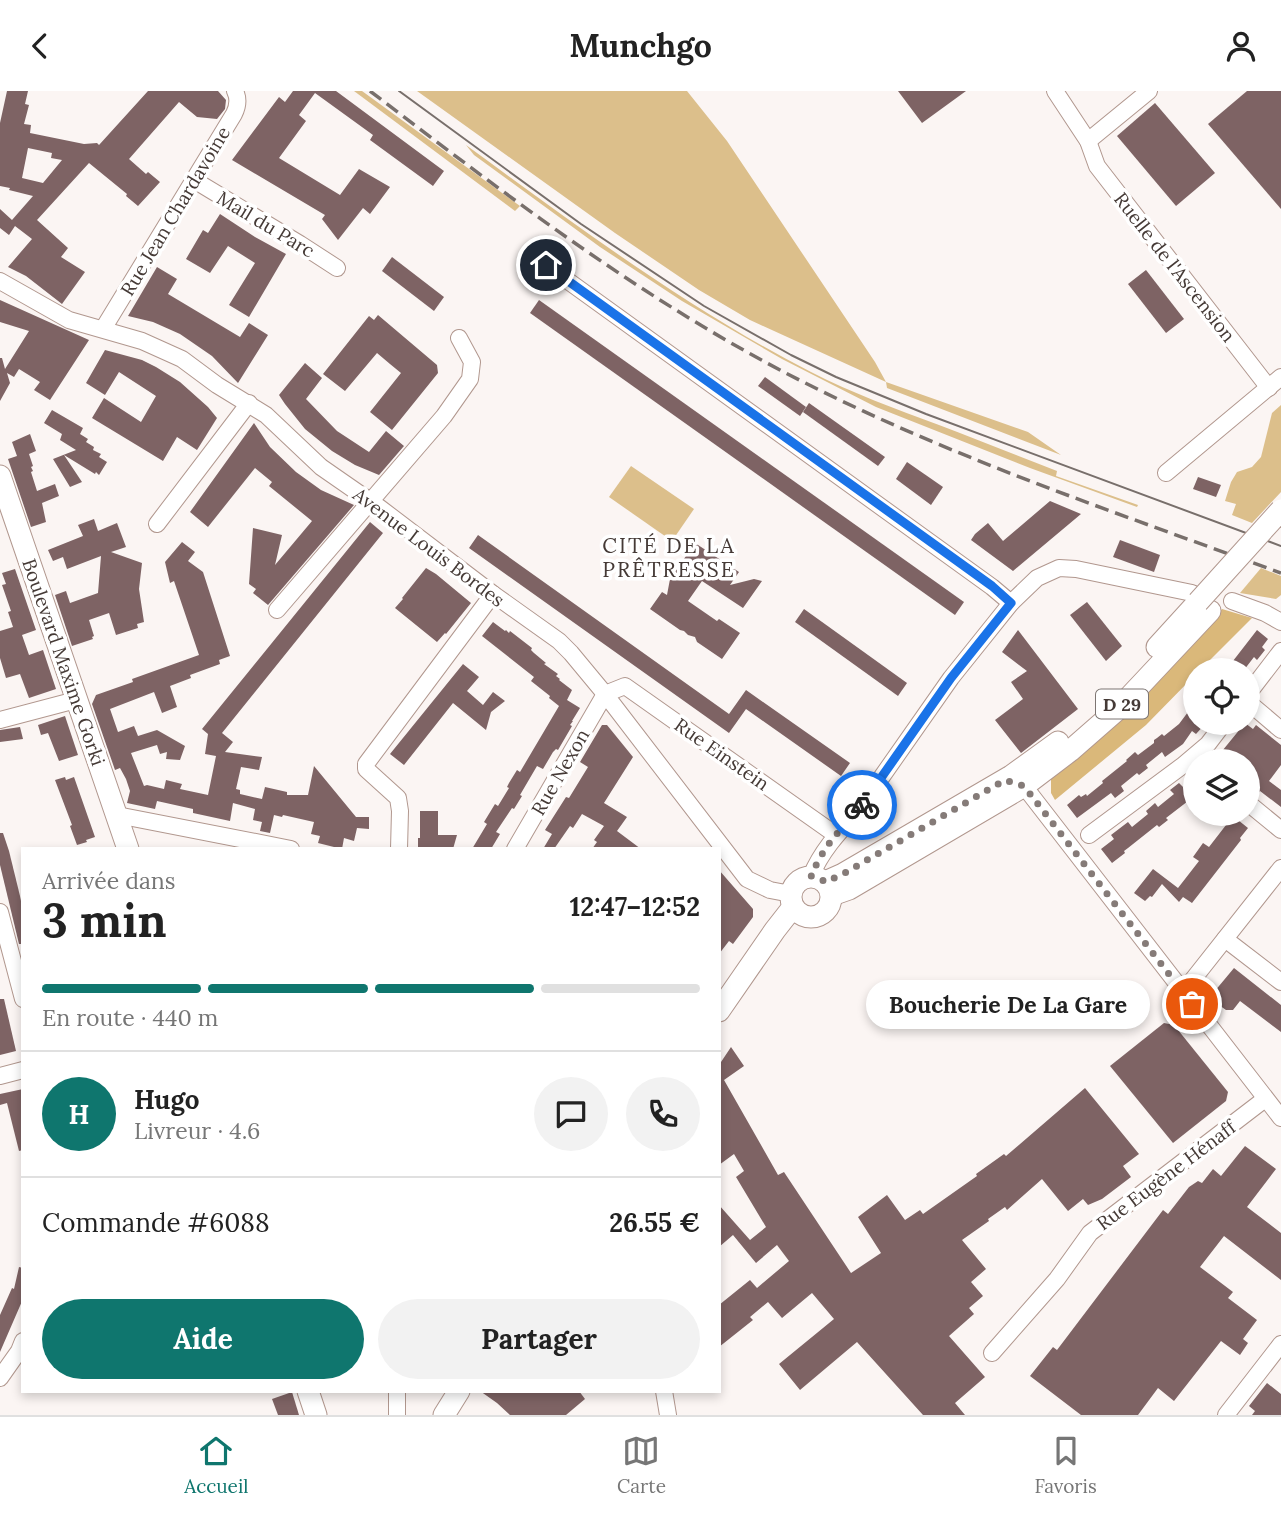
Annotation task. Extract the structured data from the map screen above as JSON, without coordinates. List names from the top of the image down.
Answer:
{
  "streets": {
    "main road": ["Boulevard Maxime Gorki", "D 29"],
    "street": [
      "Rue Jean Chardavoine",
      "Mail du Parc",
      "Ruelle de l'Ascension",
      "Avenue Louis Bordes",
      "Rue Einstein",
      "Rue Nexon",
      "Rue Eugène Hénaff"
    ]
  },
  "crossings": [
    ["Rue Jean Chardavoine", "Mail du Parc"],
    ["Rue Jean Chardavoine", "Avenue Louis Bordes"],
    ["Avenue Louis Bordes", "D 29"],
    ["Avenue Louis Bordes", "Rue Einstein"],
    ["Avenue Louis Bordes", "Rue Nexon"],
    ["Rue Einstein", "Rue Nexon"]
  ],
  "districts": ["CITÉ DE LA PRÊTRESSE"],
  "places": ["Boucherie De La Gare"],
  "page": {
    "header": "Munchgo",
    "heading": ["3 min", "Arrivée dans", "12:47–12:52"],
    "panel": [
      "Hugo",
      "Livreur · 4.6",
      "Commande #6088",
      "26.55 €"
    ],
    "bar": "En route · 440 m",
    "bubble": "Boucherie De La Gare",
    "round": "H",
    "buttons": ["Aide", "Partager"],
    "tabs": ["Accueil", "Carte", "Favoris"]
  }
}
